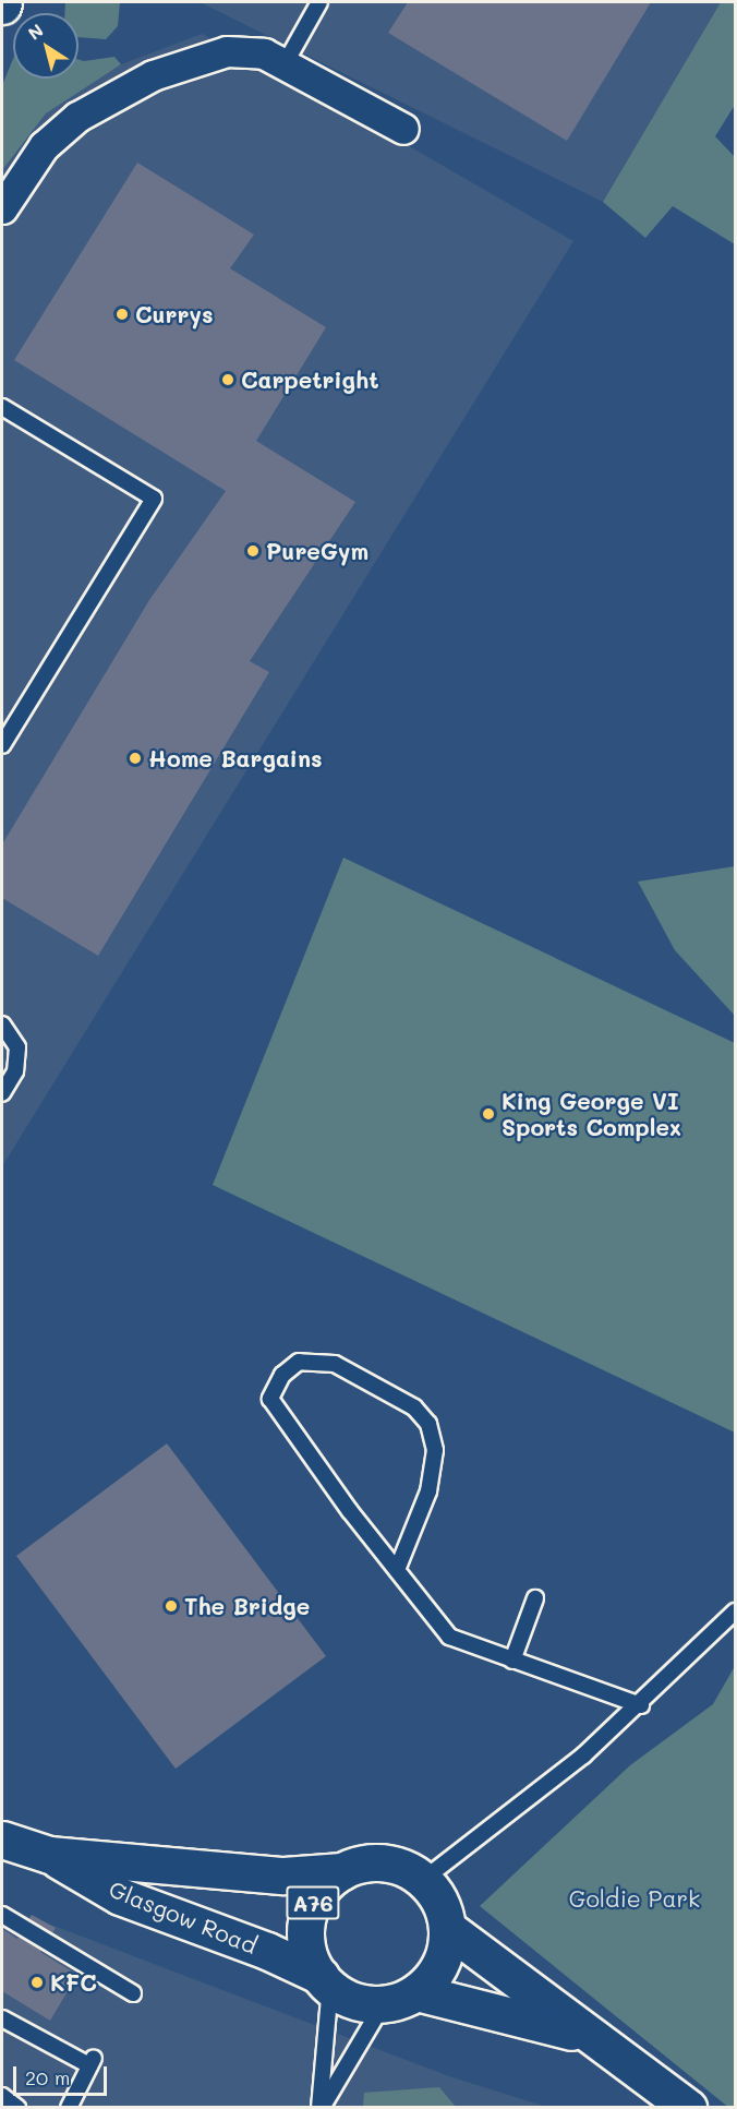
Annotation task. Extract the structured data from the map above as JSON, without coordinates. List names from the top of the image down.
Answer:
{
  "streets": {
    "main road": ["A76", "Glasgow Road"]
  },
  "crossings": [
    ["A76", "Glasgow Road"]
  ],
  "parks": ["Goldie Park"],
  "places": [
    "Currys",
    "Carpetright",
    "PureGym",
    "Home Bargains",
    "King George VI Sports Complex",
    "The Bridge",
    "KFC"
  ],
  "scale_bar": "20 m",
  "north": "top left"
}
